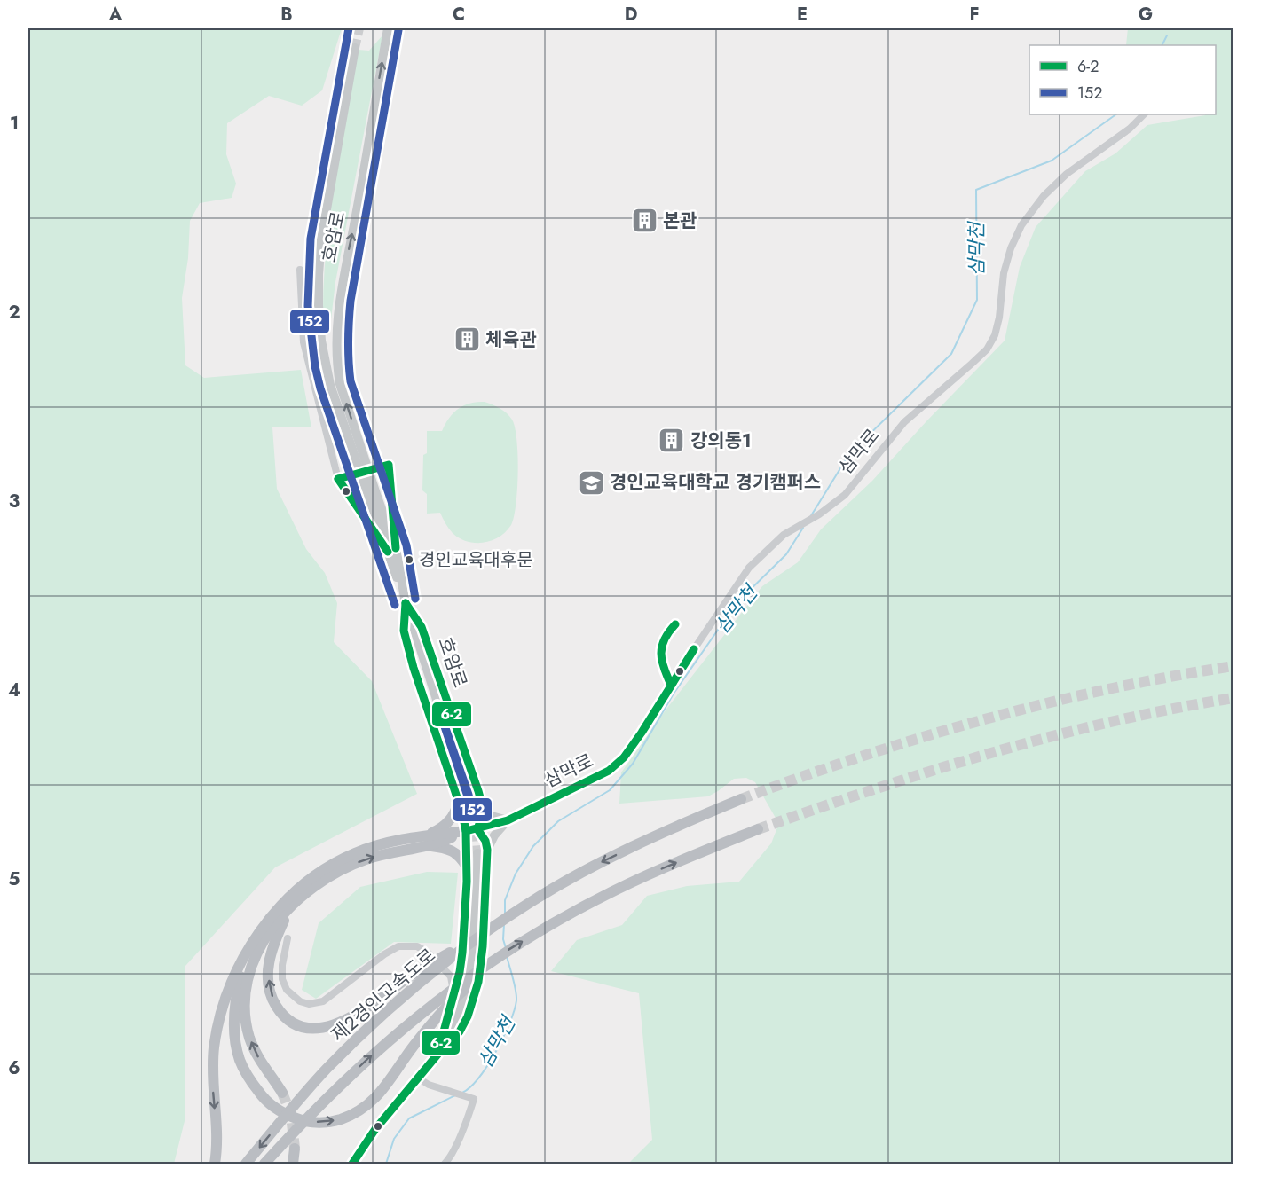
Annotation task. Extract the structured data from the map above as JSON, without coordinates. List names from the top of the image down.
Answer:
{
  "streets": {
    "highway": ["제2경인고속도로"],
    "main road": ["호암로", "삼막로"]
  },
  "crossings": [
    ["호암로", "삼막로"]
  ],
  "water": ["삼막천"],
  "places": {
    "building": ["본관", "체육관", "강의동1"],
    "school or university": ["경인교육대학교 경기캠퍼스"],
    "other": ["경인교육대후문"]
  },
  "lines": ["transit line 152", "transit line 6-2"],
  "legend": ["6-2", "152"],
  "grid": {
    "columns": [
      "A",
      "B",
      "C",
      "D",
      "E",
      "F",
      "G"
    ],
    "rows": [
      "1",
      "2",
      "3",
      "4",
      "5",
      "6"
    ]
  }
}
